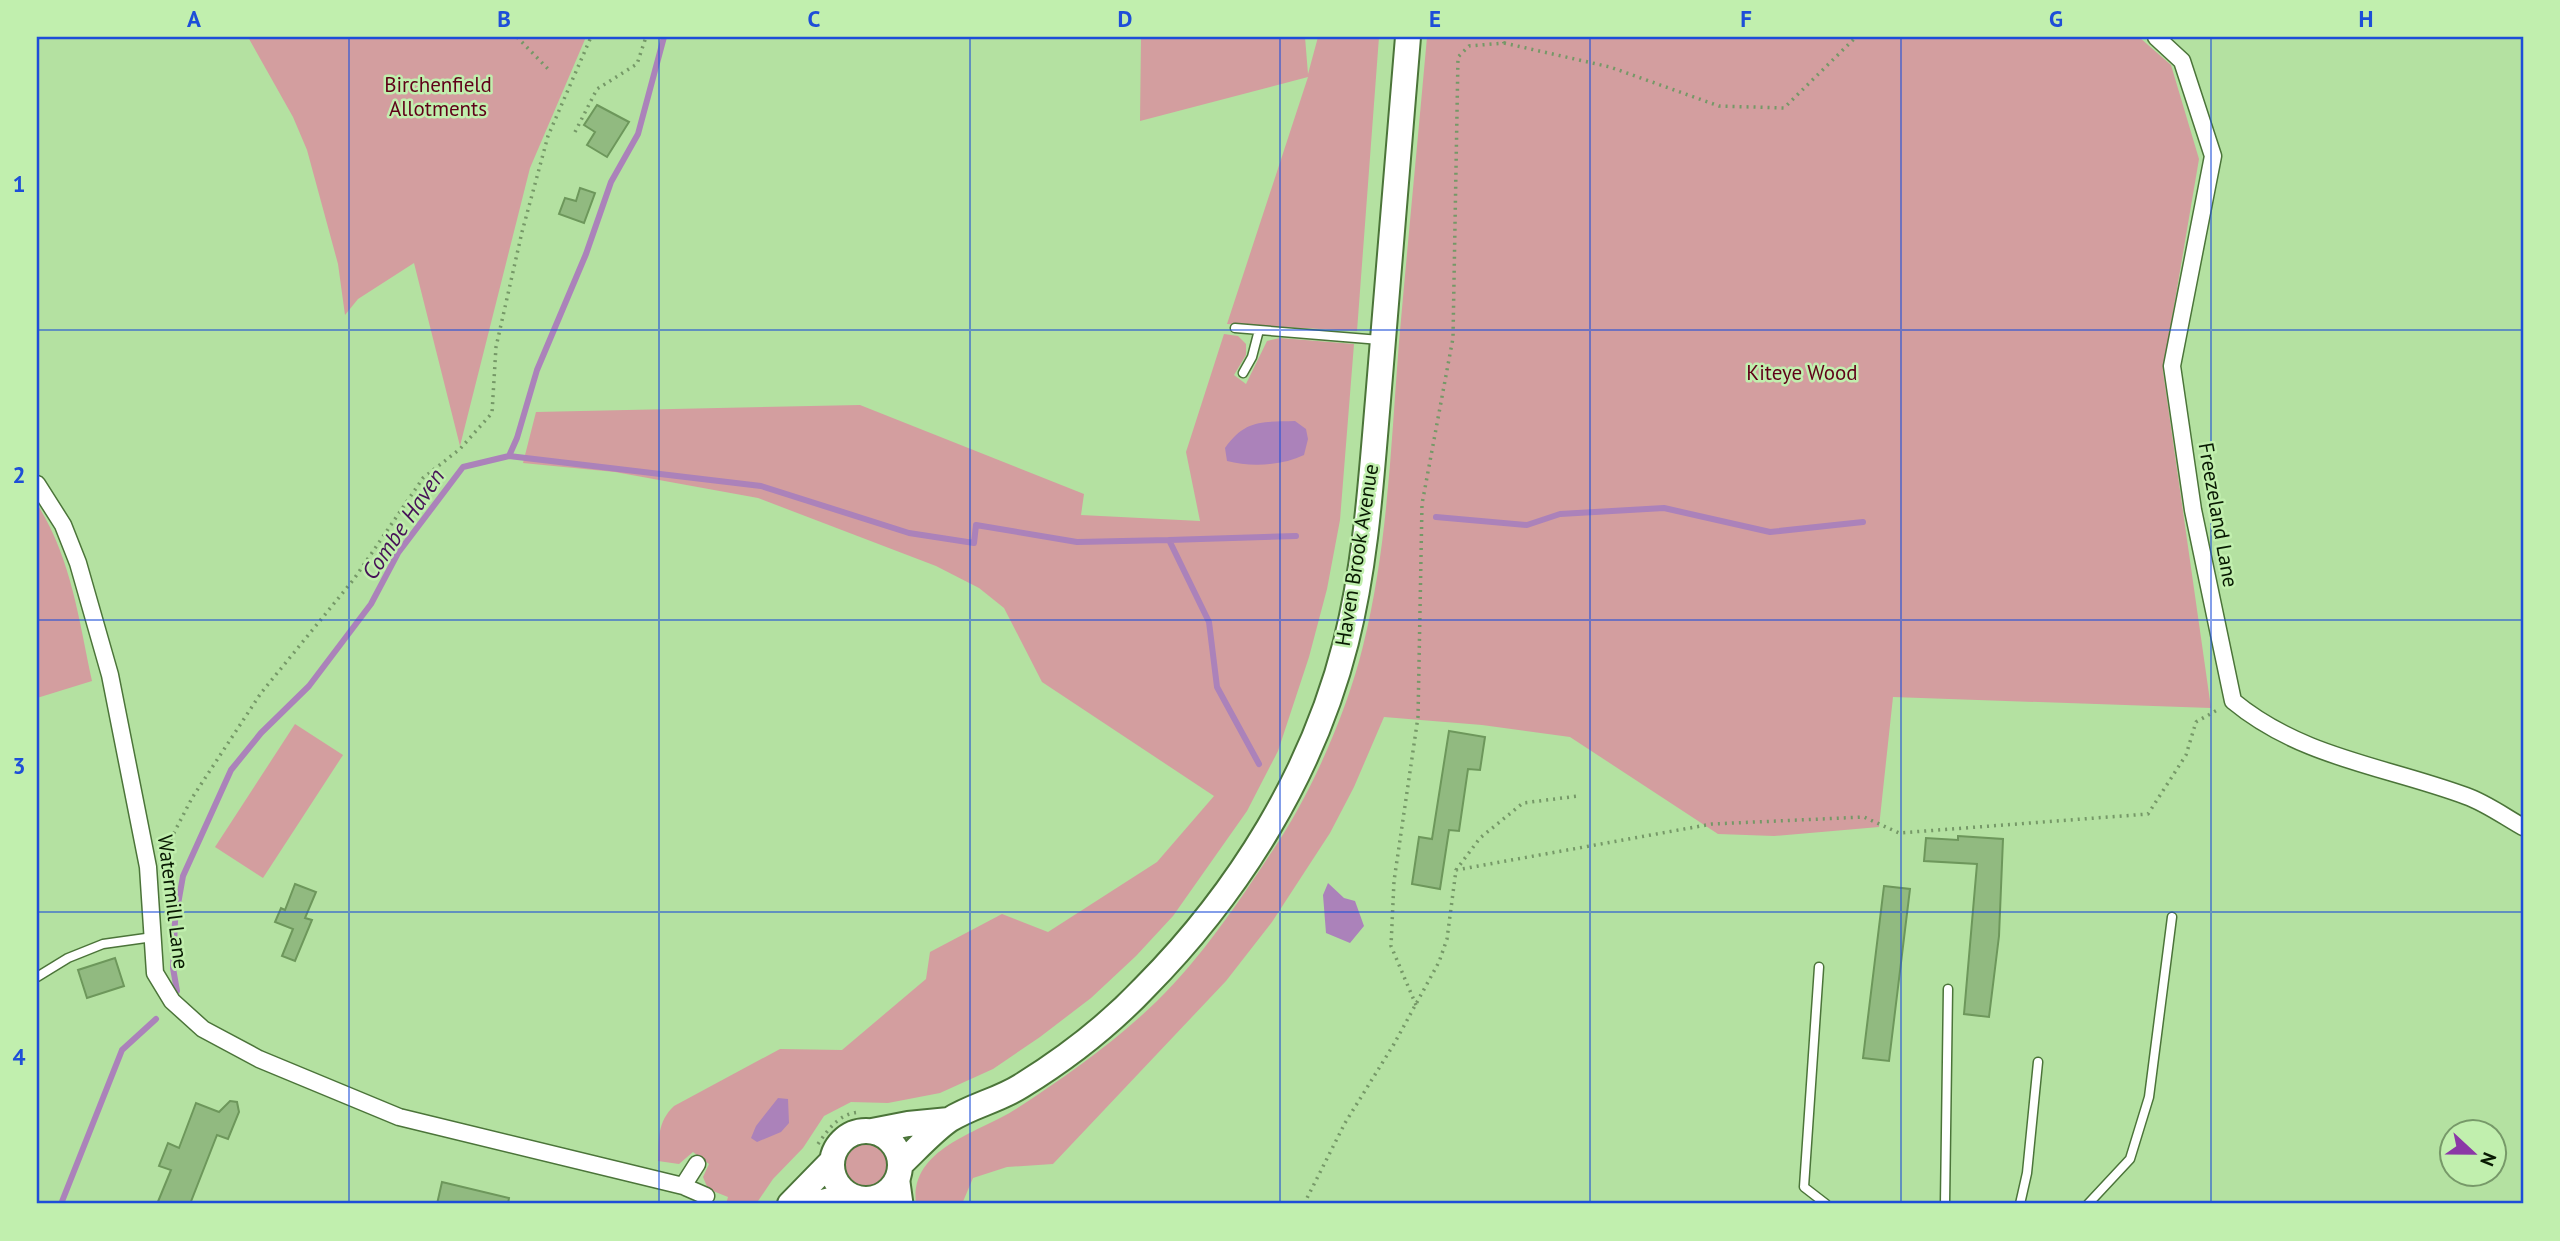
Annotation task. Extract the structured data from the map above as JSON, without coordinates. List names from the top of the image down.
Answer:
{
  "streets": {
    "main road": ["Haven Brook Avenue"],
    "street": ["Freezeland Lane", "Watermill Lane"]
  },
  "water": ["Combe Haven"],
  "parks": ["Birchenfield Allotments", "Kiteye Wood"],
  "north": "right",
  "grid": {
    "columns": [
      "A",
      "B",
      "C",
      "D",
      "E",
      "F",
      "G",
      "H"
    ],
    "rows": [
      "1",
      "2",
      "3",
      "4"
    ]
  }
}
